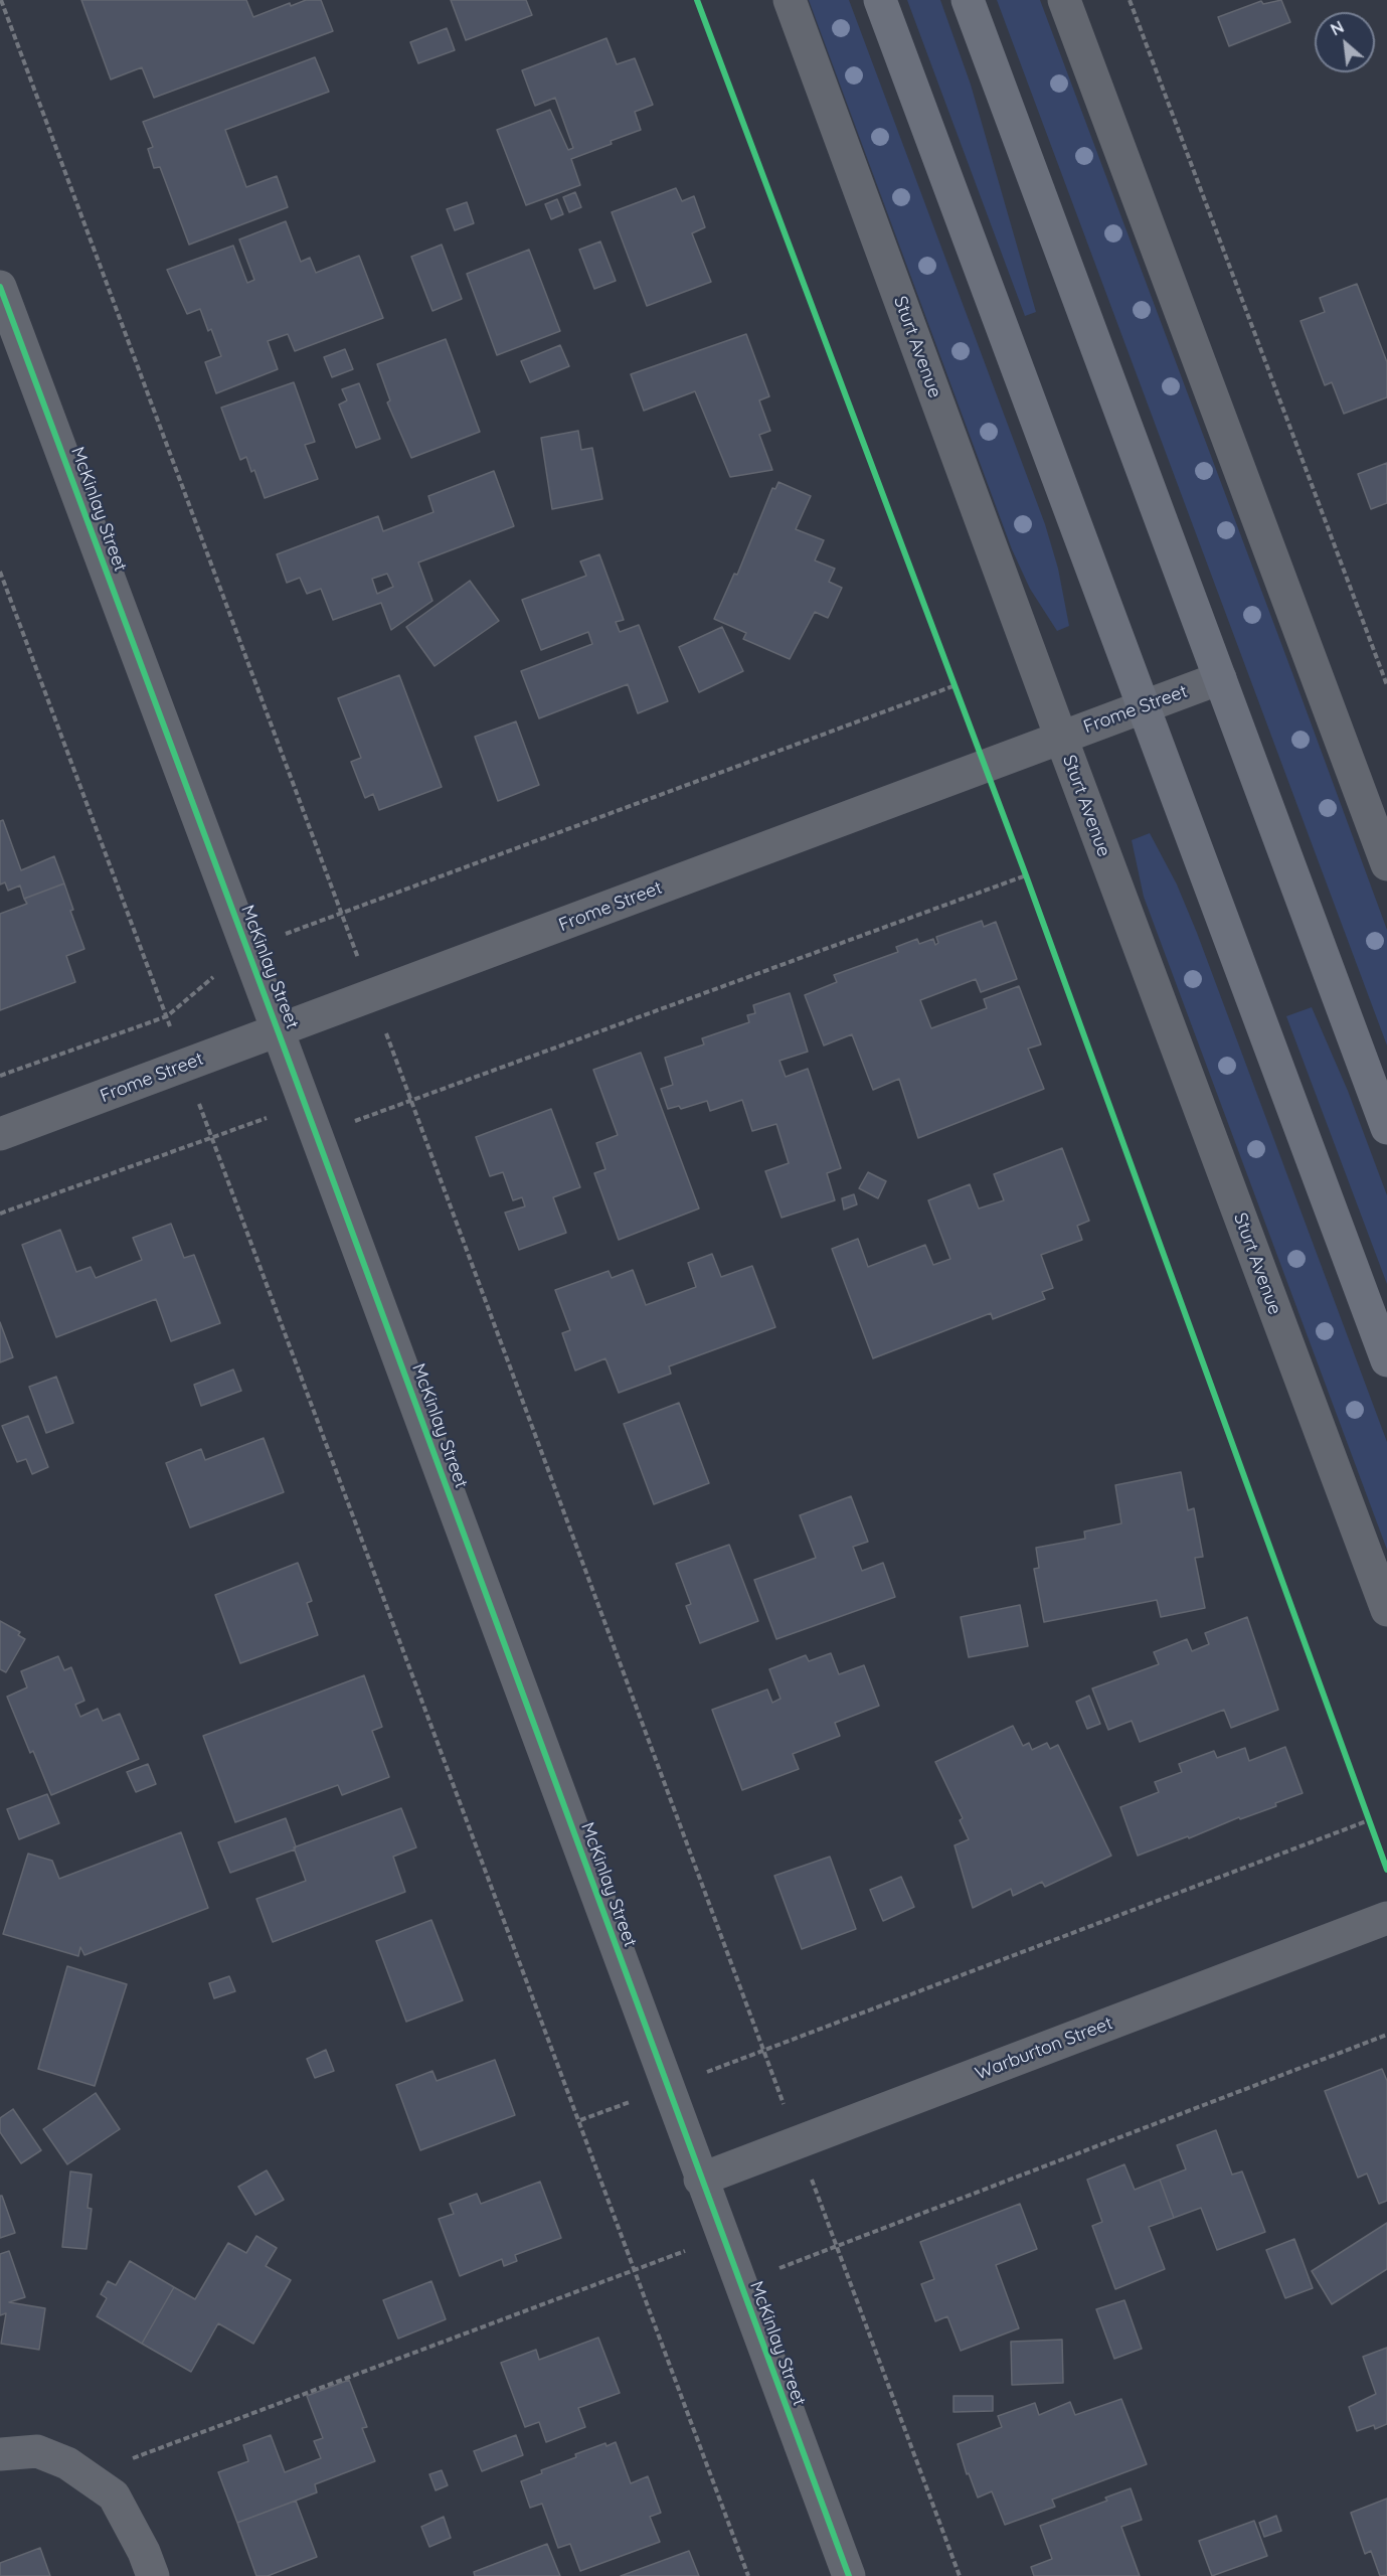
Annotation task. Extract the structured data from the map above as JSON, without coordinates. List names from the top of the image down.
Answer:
{
  "streets": {
    "street": [
      "Sturt Avenue",
      "McKinlay Street",
      "Frome Street",
      "Warburton Street"
    ]
  },
  "crossings": [
    ["Sturt Avenue", "Frome Street"],
    ["McKinlay Street", "Frome Street"],
    ["McKinlay Street", "Warburton Street"]
  ],
  "north": "top left"
}
